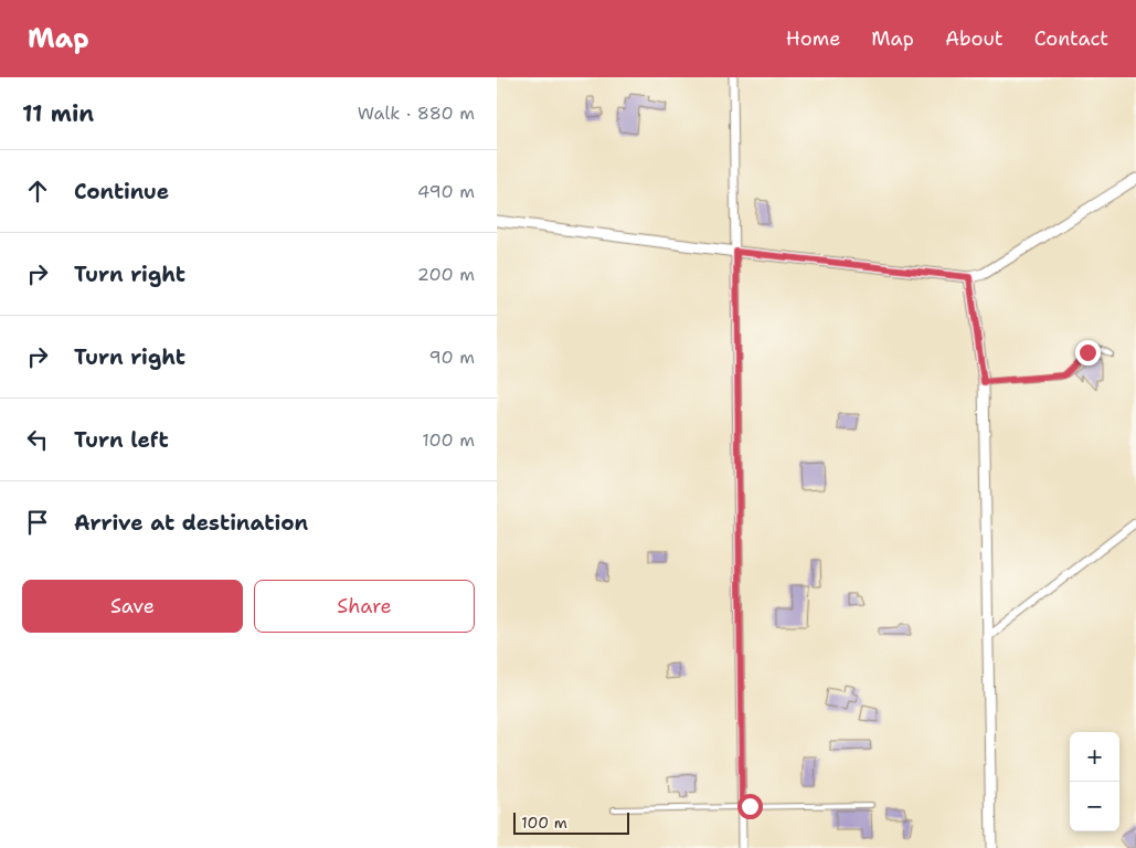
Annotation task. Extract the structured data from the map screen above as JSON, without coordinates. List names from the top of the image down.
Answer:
{
  "scale_bar": "100 m",
  "page": {
    "header": "Map",
    "nav": [
      "Home",
      "Map",
      "About",
      "Contact"
    ],
    "heading": ["11 min", "Walk · 880 m"],
    "list": [
      ["Continue", "490 m"],
      ["Turn right", "200 m"],
      ["Turn right", "90 m"],
      ["Turn left", "100 m"],
      "Arrive at destination"
    ],
    "buttons": ["Save", "Share"],
    "map_buttons": ["+", "−"],
    "scale": "100 m"
  }
}
